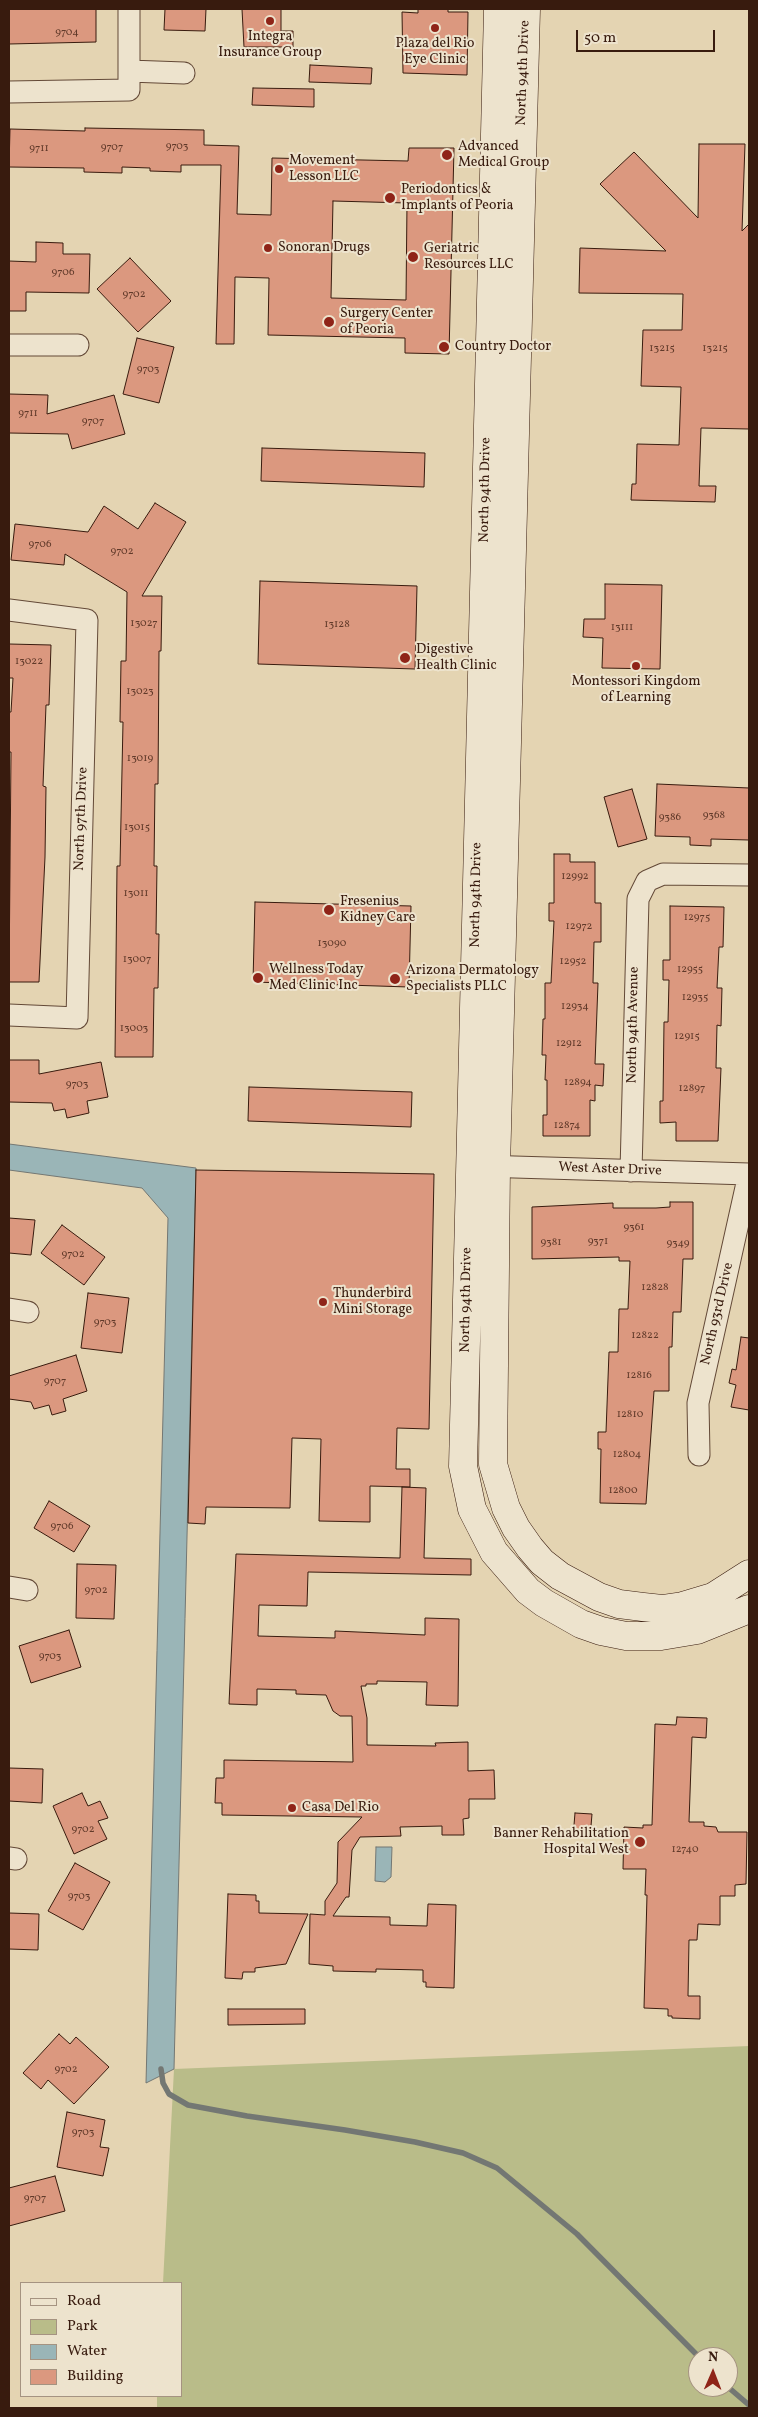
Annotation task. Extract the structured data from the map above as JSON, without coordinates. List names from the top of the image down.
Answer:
{
  "streets": {
    "street": [
      "North 94th Drive",
      "North 97th Drive",
      "North 94th Avenue",
      "West Aster Drive",
      "North 93rd Drive"
    ]
  },
  "crossings": [
    ["North 94th Drive", "West Aster Drive"],
    ["North 94th Avenue", "West Aster Drive"],
    ["West Aster Drive", "North 93rd Drive"]
  ],
  "places": [
    "Integra Insurance Group",
    "Plaza del Rio Eye Clinic",
    "Advanced Medical Group",
    "Movement Lesson LLC",
    "Periodontics & Implants of Peoria",
    "Sonoran Drugs",
    "Geriatric Resources LLC",
    "Surgery Center of Peoria",
    "Country Doctor",
    "Digestive Health Clinic",
    "Montessori Kingdom of Learning",
    "Fresenius Kidney Care",
    "Wellness Today Med Clinic Inc",
    "Arizona Dermatology Specialists PLLC",
    "Thunderbird Mini Storage",
    "Casa Del Rio",
    "Banner Rehabilitation Hospital West"
  ],
  "house_numbers": [
    "9704",
    "9703",
    "9707",
    "9711",
    "9706",
    "9702",
    "13215",
    "13215",
    "9703",
    "9711",
    "9707",
    "9706",
    "9702",
    "13027",
    "13128",
    "13111",
    "13022",
    "13023",
    "13019",
    "9368",
    "9386",
    "13015",
    "12992",
    "13011",
    "12975",
    "12972",
    "13090",
    "13007",
    "12952",
    "12955",
    "12935",
    "12934",
    "13003",
    "12915",
    "12912",
    "12894",
    "9703",
    "12897",
    "12874",
    "9361",
    "9371",
    "9381",
    "9349",
    "9702",
    "12828",
    "9703",
    "12822",
    "12816",
    "9707",
    "12810",
    "12804",
    "12800",
    "9706",
    "9702",
    "9703",
    "9702",
    "12740",
    "9703",
    "9702",
    "9703",
    "9707"
  ],
  "legend": [
    "Road",
    "Park",
    "Water",
    "Building"
  ],
  "scale_bar": "50 m",
  "north": "top"
}
